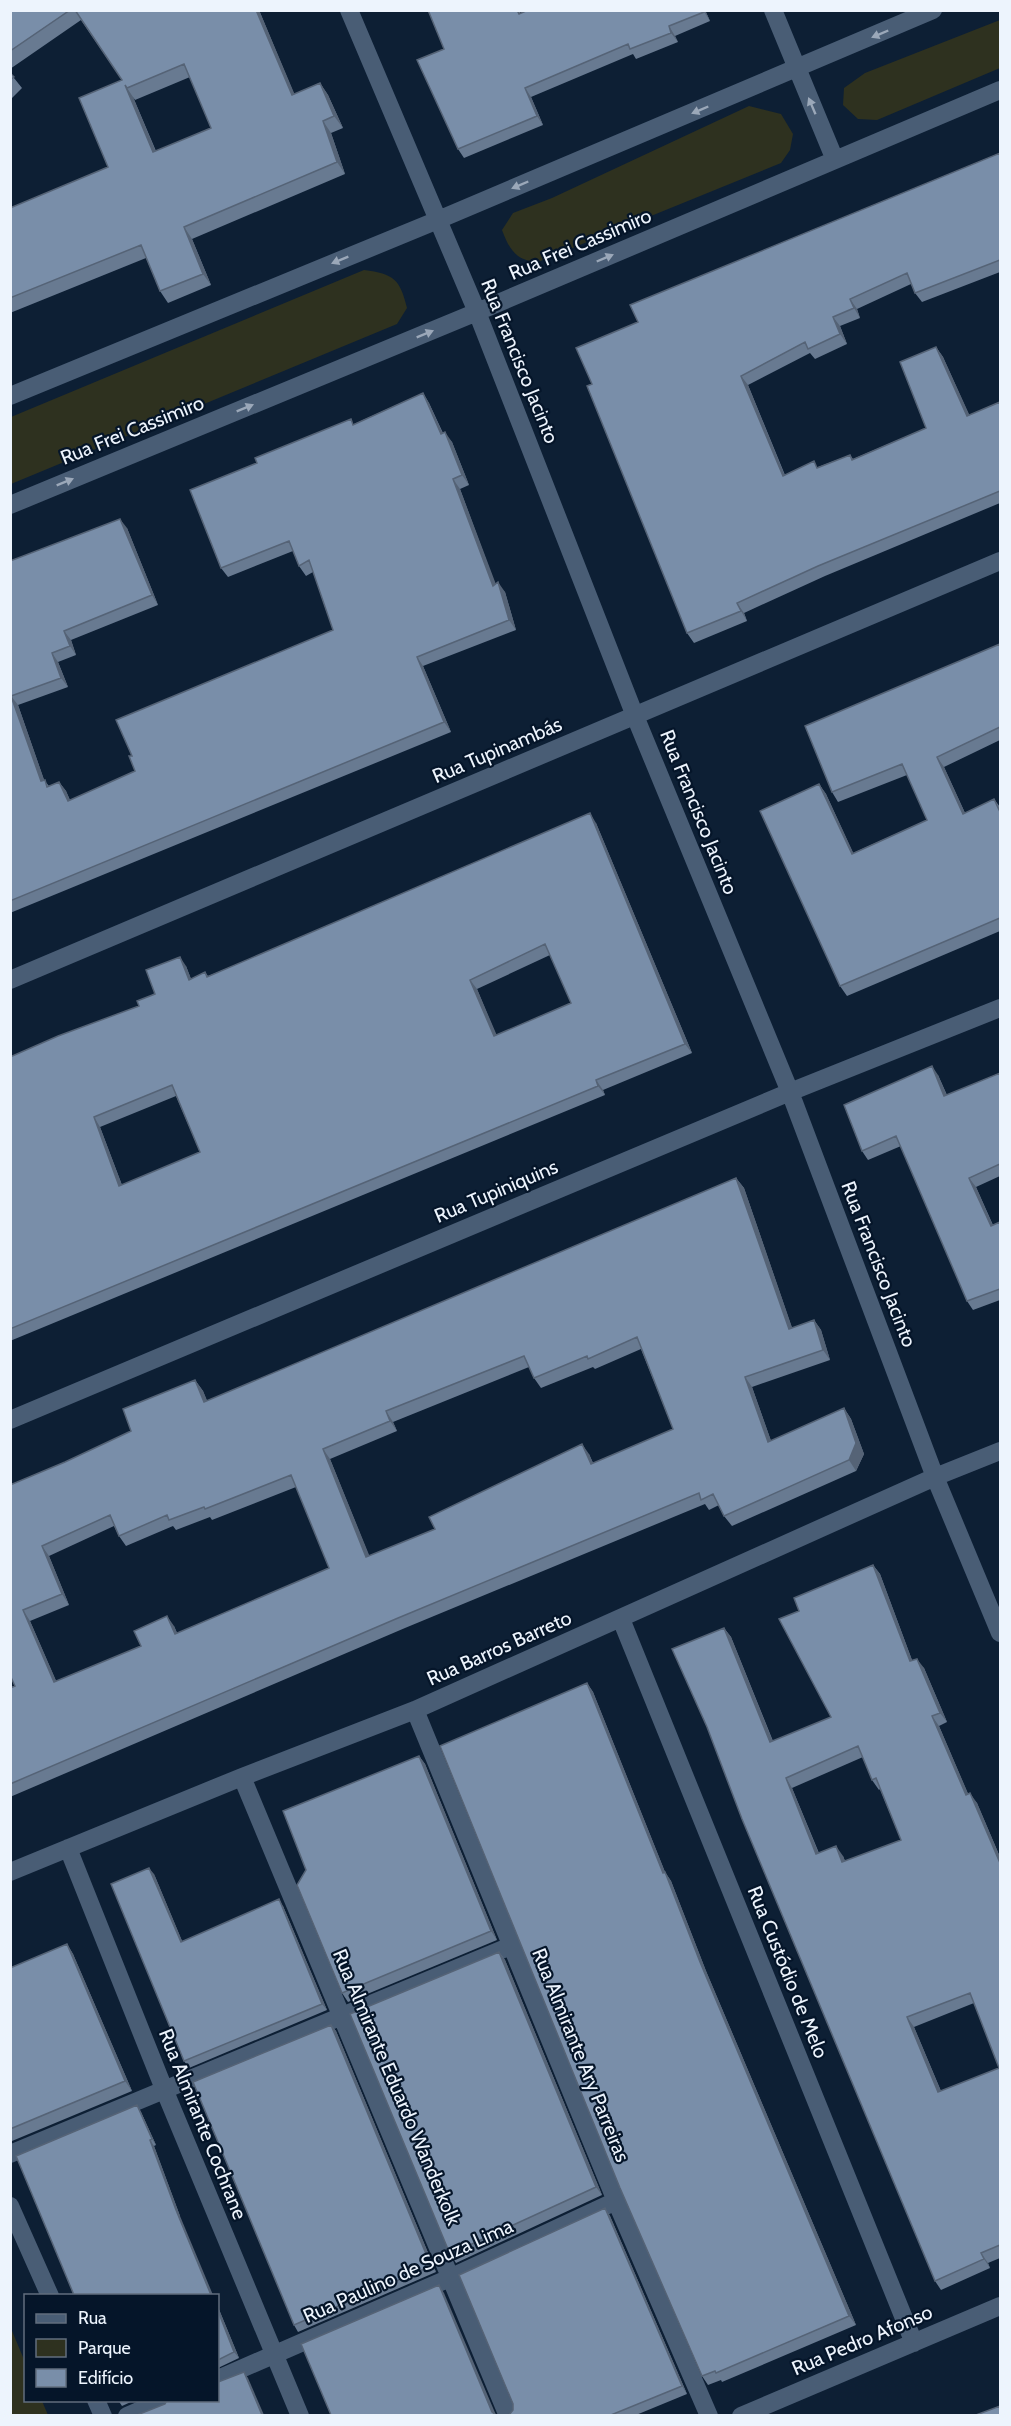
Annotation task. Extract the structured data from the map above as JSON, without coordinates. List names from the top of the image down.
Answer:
{
  "streets": {
    "street": [
      "Rua Frei Cassimiro",
      "Rua Francisco Jacinto",
      "Rua Tupinambás",
      "Rua Tupiniquins",
      "Rua Barros Barreto",
      "Rua Custódio de Melo",
      "Rua Almirante Ary Parreiras",
      "Rua Almirante Eduardo Wanderkolk",
      "Rua Almirante Cochrane",
      "Rua Paulino de Souza Lima",
      "Rua Pedro Afonso"
    ]
  },
  "crossings": [
    ["Rua Frei Cassimiro", "Rua Francisco Jacinto"],
    ["Rua Francisco Jacinto", "Rua Tupinambás"],
    ["Rua Francisco Jacinto", "Rua Tupiniquins"],
    ["Rua Francisco Jacinto", "Rua Barros Barreto"],
    ["Rua Barros Barreto", "Rua Custódio de Melo"],
    ["Rua Barros Barreto", "Rua Almirante Ary Parreiras"],
    ["Rua Barros Barreto", "Rua Almirante Eduardo Wanderkolk"],
    ["Rua Barros Barreto", "Rua Almirante Cochrane"],
    ["Rua Custódio de Melo", "Rua Pedro Afonso"],
    ["Rua Almirante Ary Parreiras", "Rua Paulino de Souza Lima"],
    ["Rua Almirante Eduardo Wanderkolk", "Rua Paulino de Souza Lima"],
    ["Rua Almirante Cochrane", "Rua Paulino de Souza Lima"]
  ],
  "legend": ["Rua", "Parque", "Edifício"]
}
